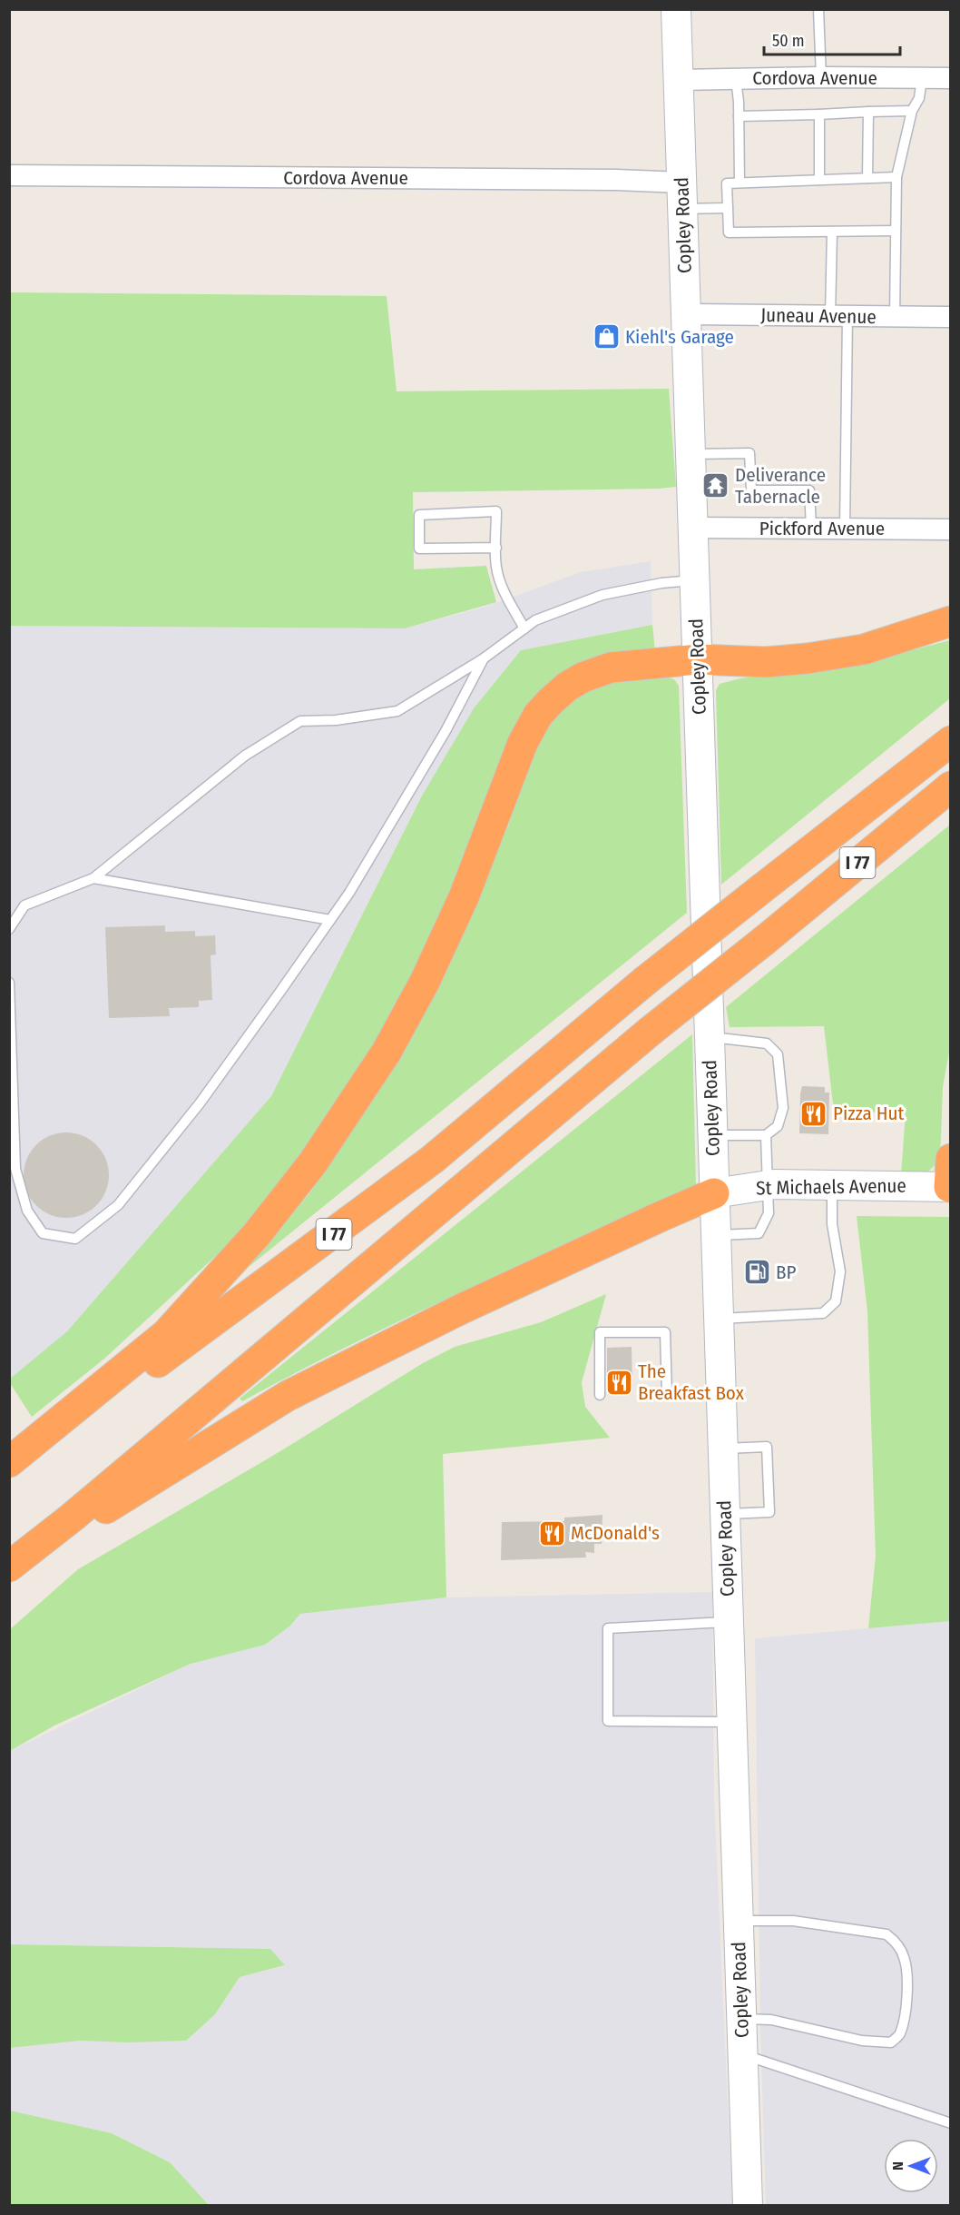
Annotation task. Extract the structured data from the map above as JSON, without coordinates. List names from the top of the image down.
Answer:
{
  "streets": {
    "highway": ["I 77"],
    "main road": ["Copley Road", "St Michaels Avenue"],
    "street": ["Cordova Avenue", "Juneau Avenue", "Pickford Avenue"]
  },
  "crossings": [
    ["Cordova Avenue", "Copley Road"],
    ["Copley Road", "Juneau Avenue"],
    ["Copley Road", "Pickford Avenue"],
    ["Copley Road", "St Michaels Avenue"]
  ],
  "places": {
    "shop": ["Kiehl's Garage"],
    "temple": ["Deliverance Tabernacle"],
    "restaurant": ["Pizza Hut", "The Breakfast Box", "McDonald's"],
    "fuel station": ["BP"]
  },
  "scale_bar": "50 m",
  "north": "left"
}
